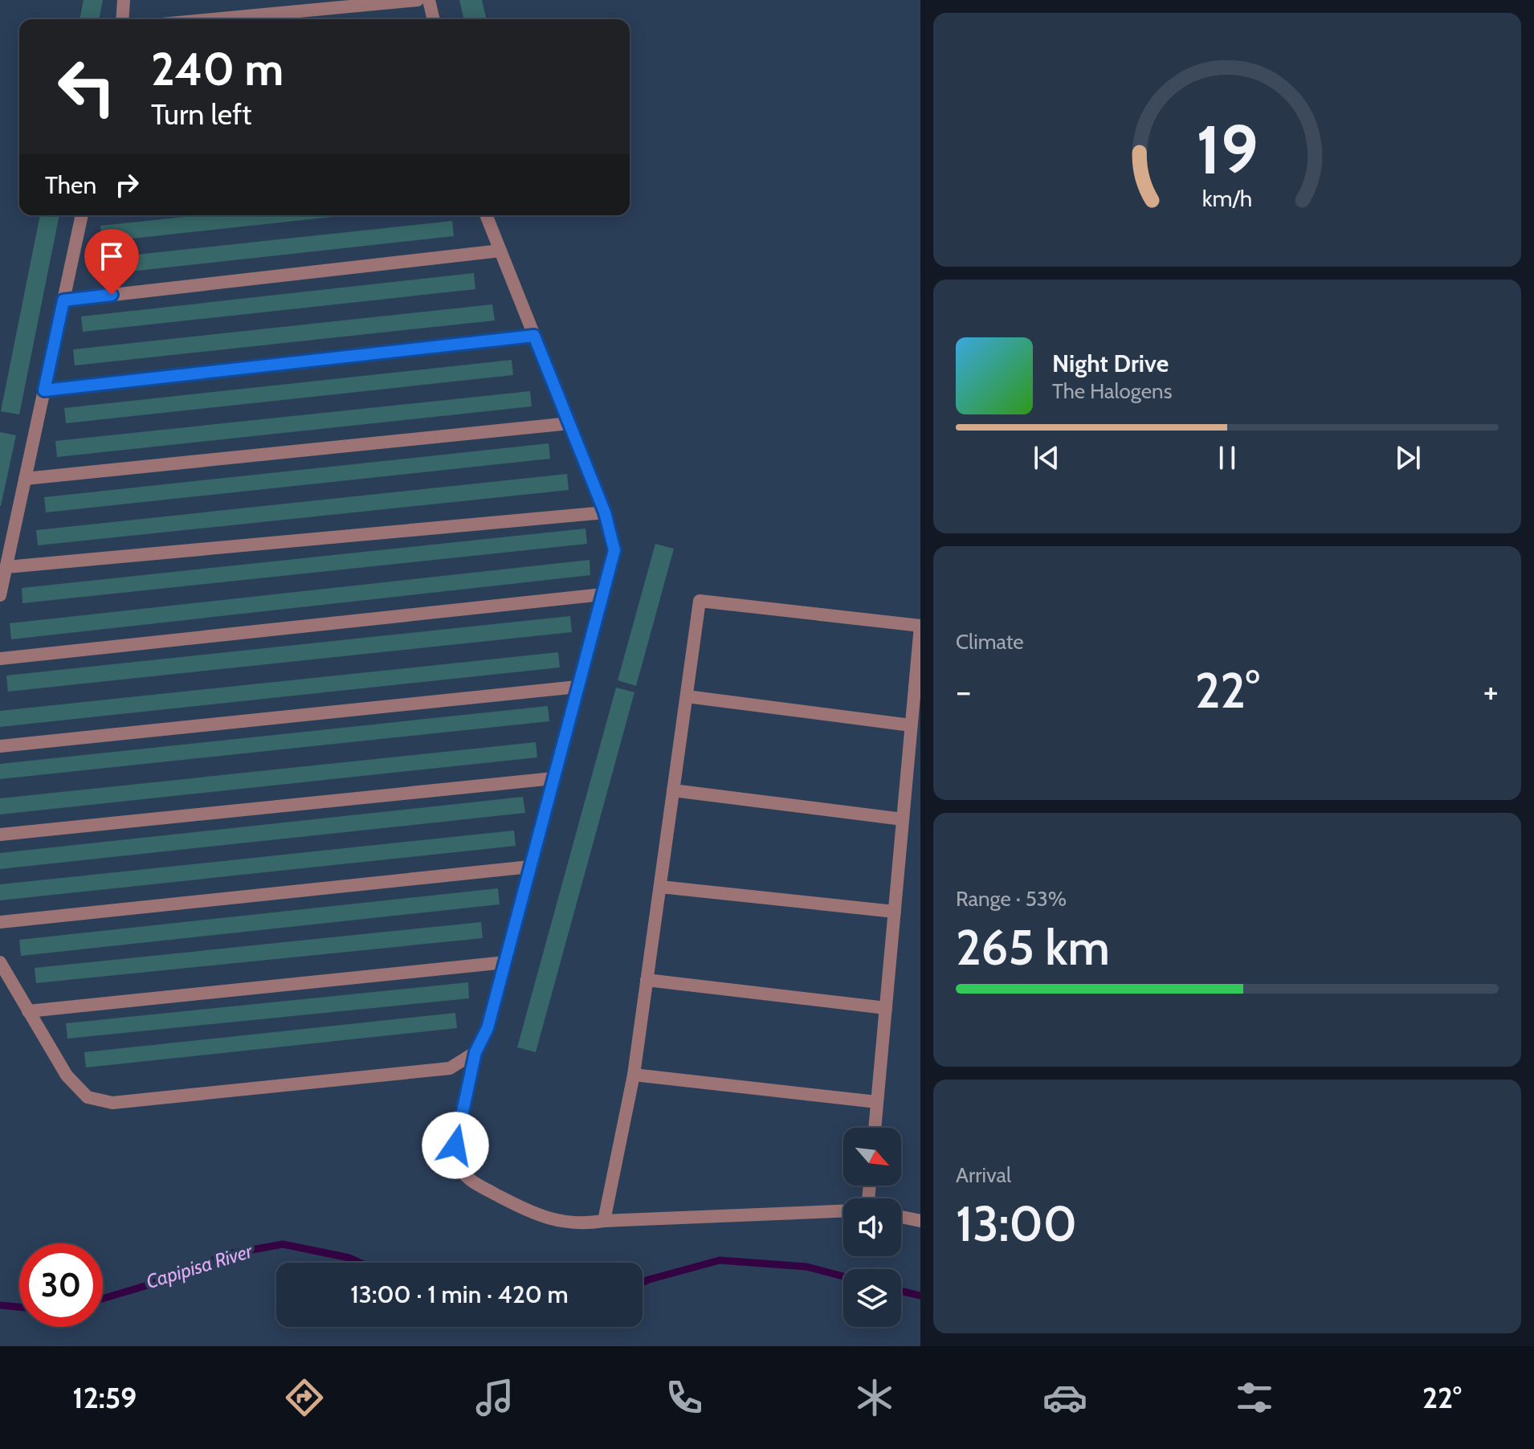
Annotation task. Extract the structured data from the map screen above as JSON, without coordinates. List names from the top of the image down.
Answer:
{
  "water": ["Capipisa River"],
  "north": "bottom right",
  "page": {
    "turn": ["240 m", "Turn left"],
    "then": "Then",
    "song": ["Night Drive", "The Halogens"],
    "tile": [
      "Climate",
      ["Range · 53%", "265 km"],
      ["Arrival", "13:00"]
    ],
    "heat": ["−", "22°", "+"],
    "limit": "30",
    "trip": "13:00 · 1 min · 420 m",
    "tabs": ["12:59", "22°"],
    "gauge": ["19", "km/h"]
  }
}
